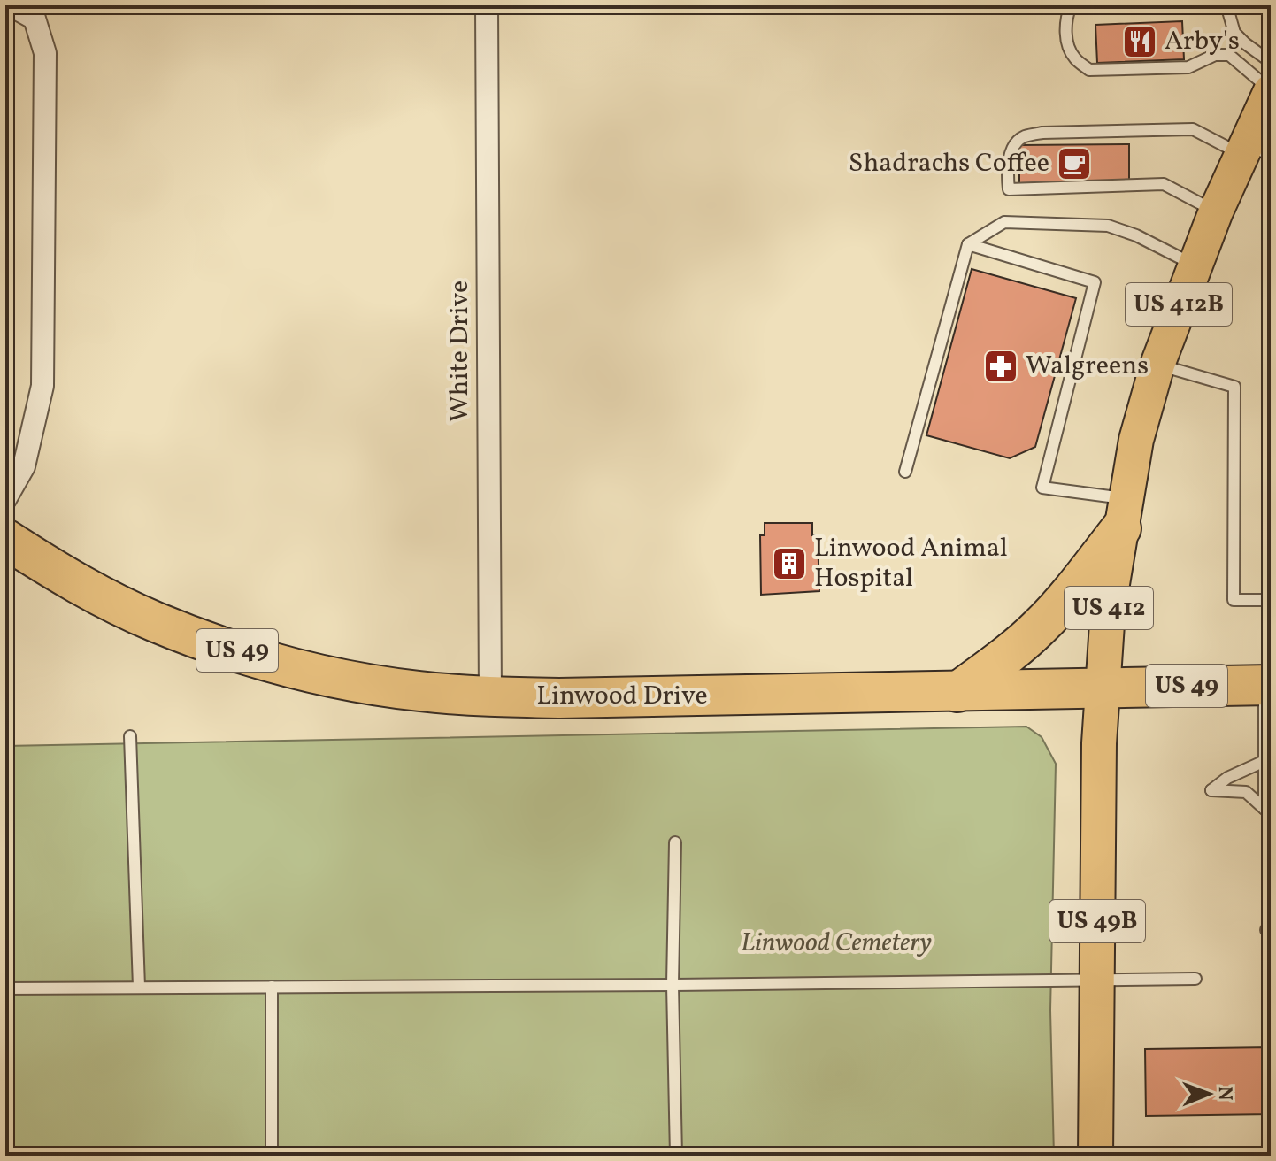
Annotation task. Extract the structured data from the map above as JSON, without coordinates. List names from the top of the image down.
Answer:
{
  "streets": {
    "highway": ["US 49", "Linwood Drive"],
    "main road": ["US 412B", "US 412", "US 49B"],
    "street": ["White Drive"]
  },
  "crossings": [
    ["US 412B", "US 412"],
    ["White Drive", "Linwood Drive"],
    ["US 412", "Linwood Drive"],
    ["US 412", "US 49B"],
    ["Linwood Drive", "US 49B"]
  ],
  "parks": ["Linwood Cemetery"],
  "places": {
    "restaurant": ["Arby's"],
    "cafe": ["Shadrachs Coffee"],
    "pharmacy": ["Walgreens"],
    "building": ["Linwood Animal Hospital"]
  },
  "north": "right"
}
